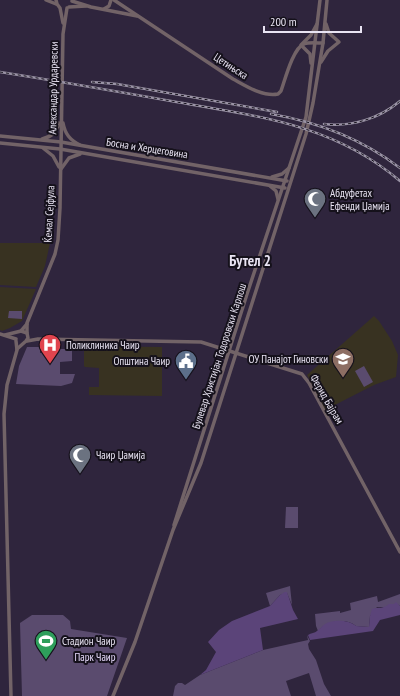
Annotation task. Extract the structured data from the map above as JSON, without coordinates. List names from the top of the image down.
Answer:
{
  "streets": {
    "street": [
      "Цетињска",
      "Александар Урдаревски",
      "Босна и Херцеговина",
      "Ќемал Сејфула",
      "Булевар Христијан Тодоровски Карпош",
      "Ферид Бајрам"
    ]
  },
  "crossings": [
    ["Цетињска", "Булевар Христијан Тодоровски Карпош"],
    ["Александар Урдаревски", "Босна и Херцеговина"],
    ["Александар Урдаревски", "Ќемал Сејфула"],
    ["Босна и Херцеговина", "Ќемал Сејфула"],
    ["Босна и Херцеговина", "Булевар Христијан Тодоровски Карпош"],
    ["Булевар Христијан Тодоровски Карпош", "Ферид Бајрам"]
  ],
  "districts": ["Бутел 2"],
  "parks": ["Парк Чаир"],
  "places": {
    "mosque": ["Абдуфетах Ефенди Џамија", "Чаир Џамија"],
    "hospital": ["Поликлиника Чаир"],
    "school or university": ["ОУ Панајот Гиновски"],
    "public building": ["Општина Чаир"],
    "sports": ["Стадион Чаир"]
  },
  "scale_bar": "200 m"
}
